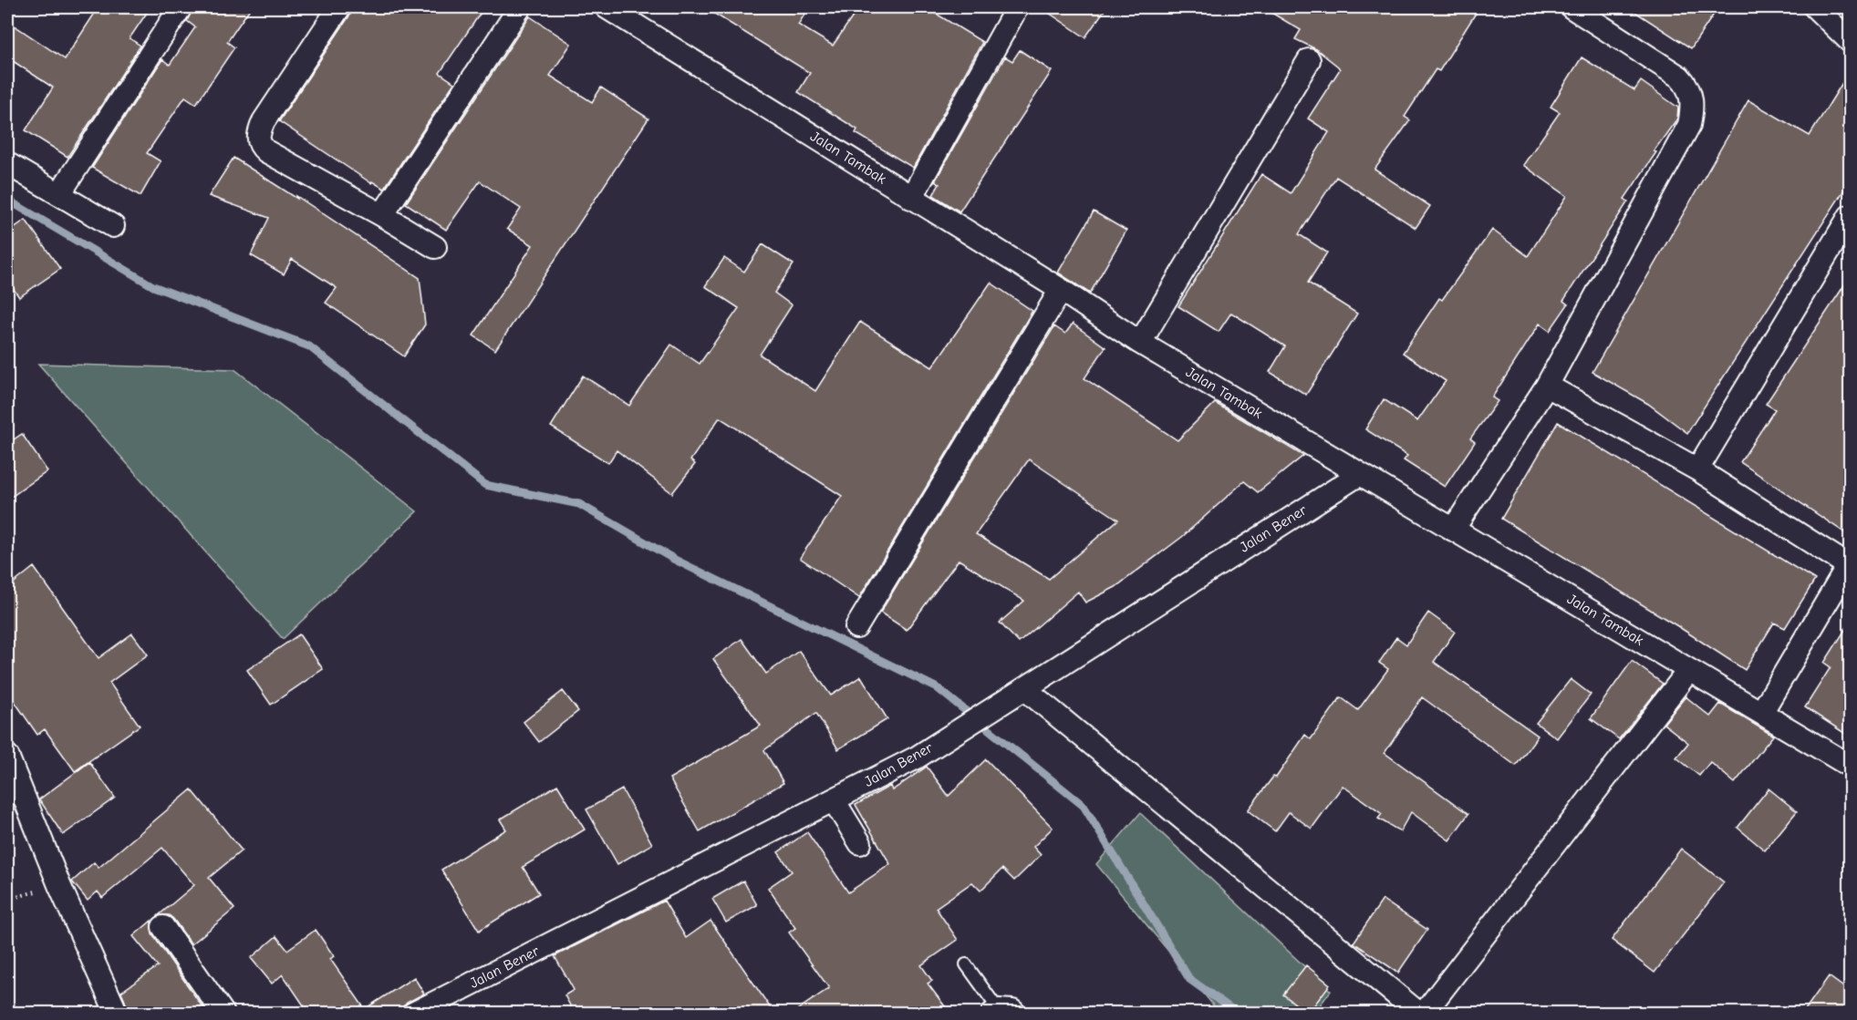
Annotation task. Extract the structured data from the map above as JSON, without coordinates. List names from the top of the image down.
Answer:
{
  "streets": {
    "street": ["Jalan Tambak", "Jalan Bener"]
  },
  "crossings": [
    ["Jalan Tambak", "Jalan Bener"]
  ]
}
